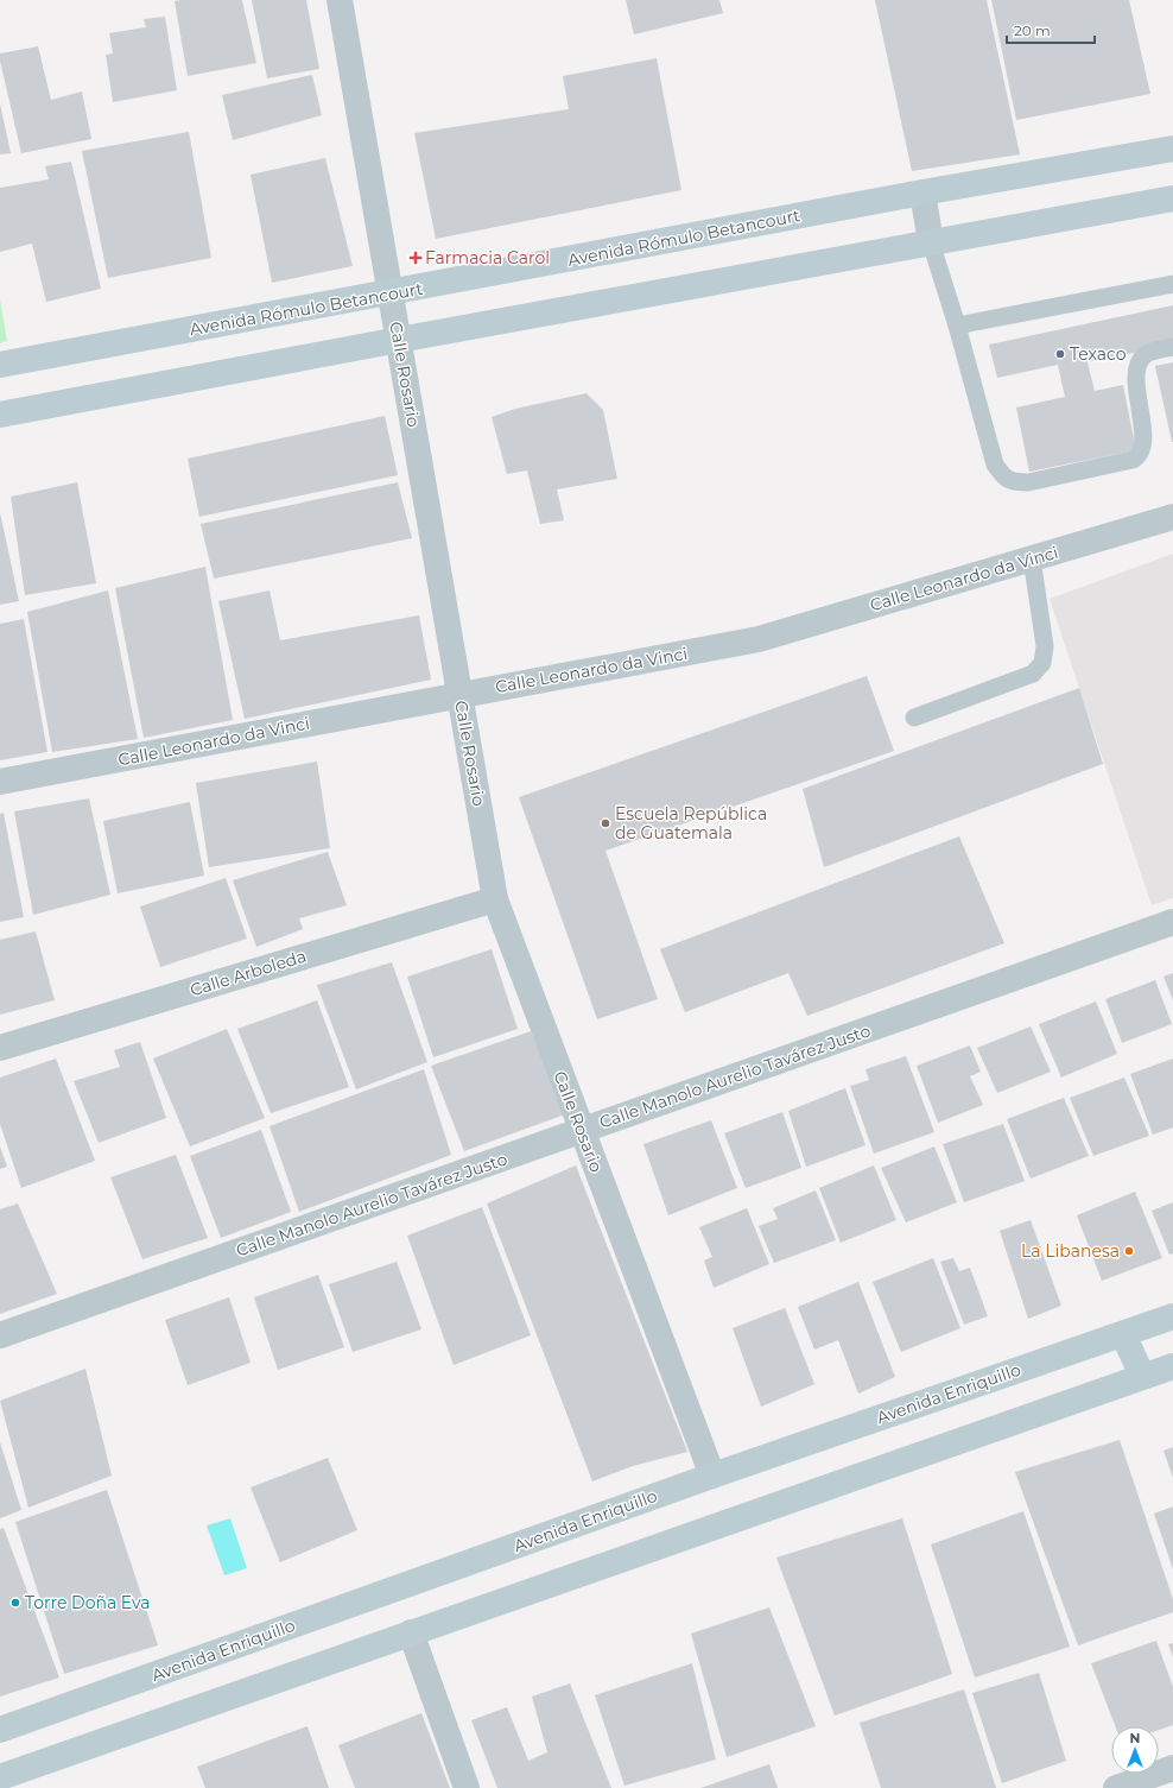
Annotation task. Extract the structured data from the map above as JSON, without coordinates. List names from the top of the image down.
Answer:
{
  "streets": {
    "main road": ["Avenida Rómulo Betancourt", "Avenida Enriquillo"],
    "street": [
      "Calle Rosario",
      "Calle Leonardo da Vinci",
      "Calle Arboleda",
      "Calle Manolo Aurelio Tavárez Justo"
    ]
  },
  "crossings": [
    ["Avenida Rómulo Betancourt", "Calle Rosario"],
    ["Calle Rosario", "Calle Leonardo da Vinci"],
    ["Calle Rosario", "Calle Arboleda"],
    ["Calle Rosario", "Calle Manolo Aurelio Tavárez Justo"],
    ["Calle Rosario", "Avenida Enriquillo"]
  ],
  "places": {
    "health": ["Farmacia Carol"],
    "other": [
      "Texaco",
      "Escuela República de Guatemala",
      "La Libanesa",
      "Torre Doña Eva"
    ]
  },
  "scale_bar": "20 m",
  "north": "top"
}
